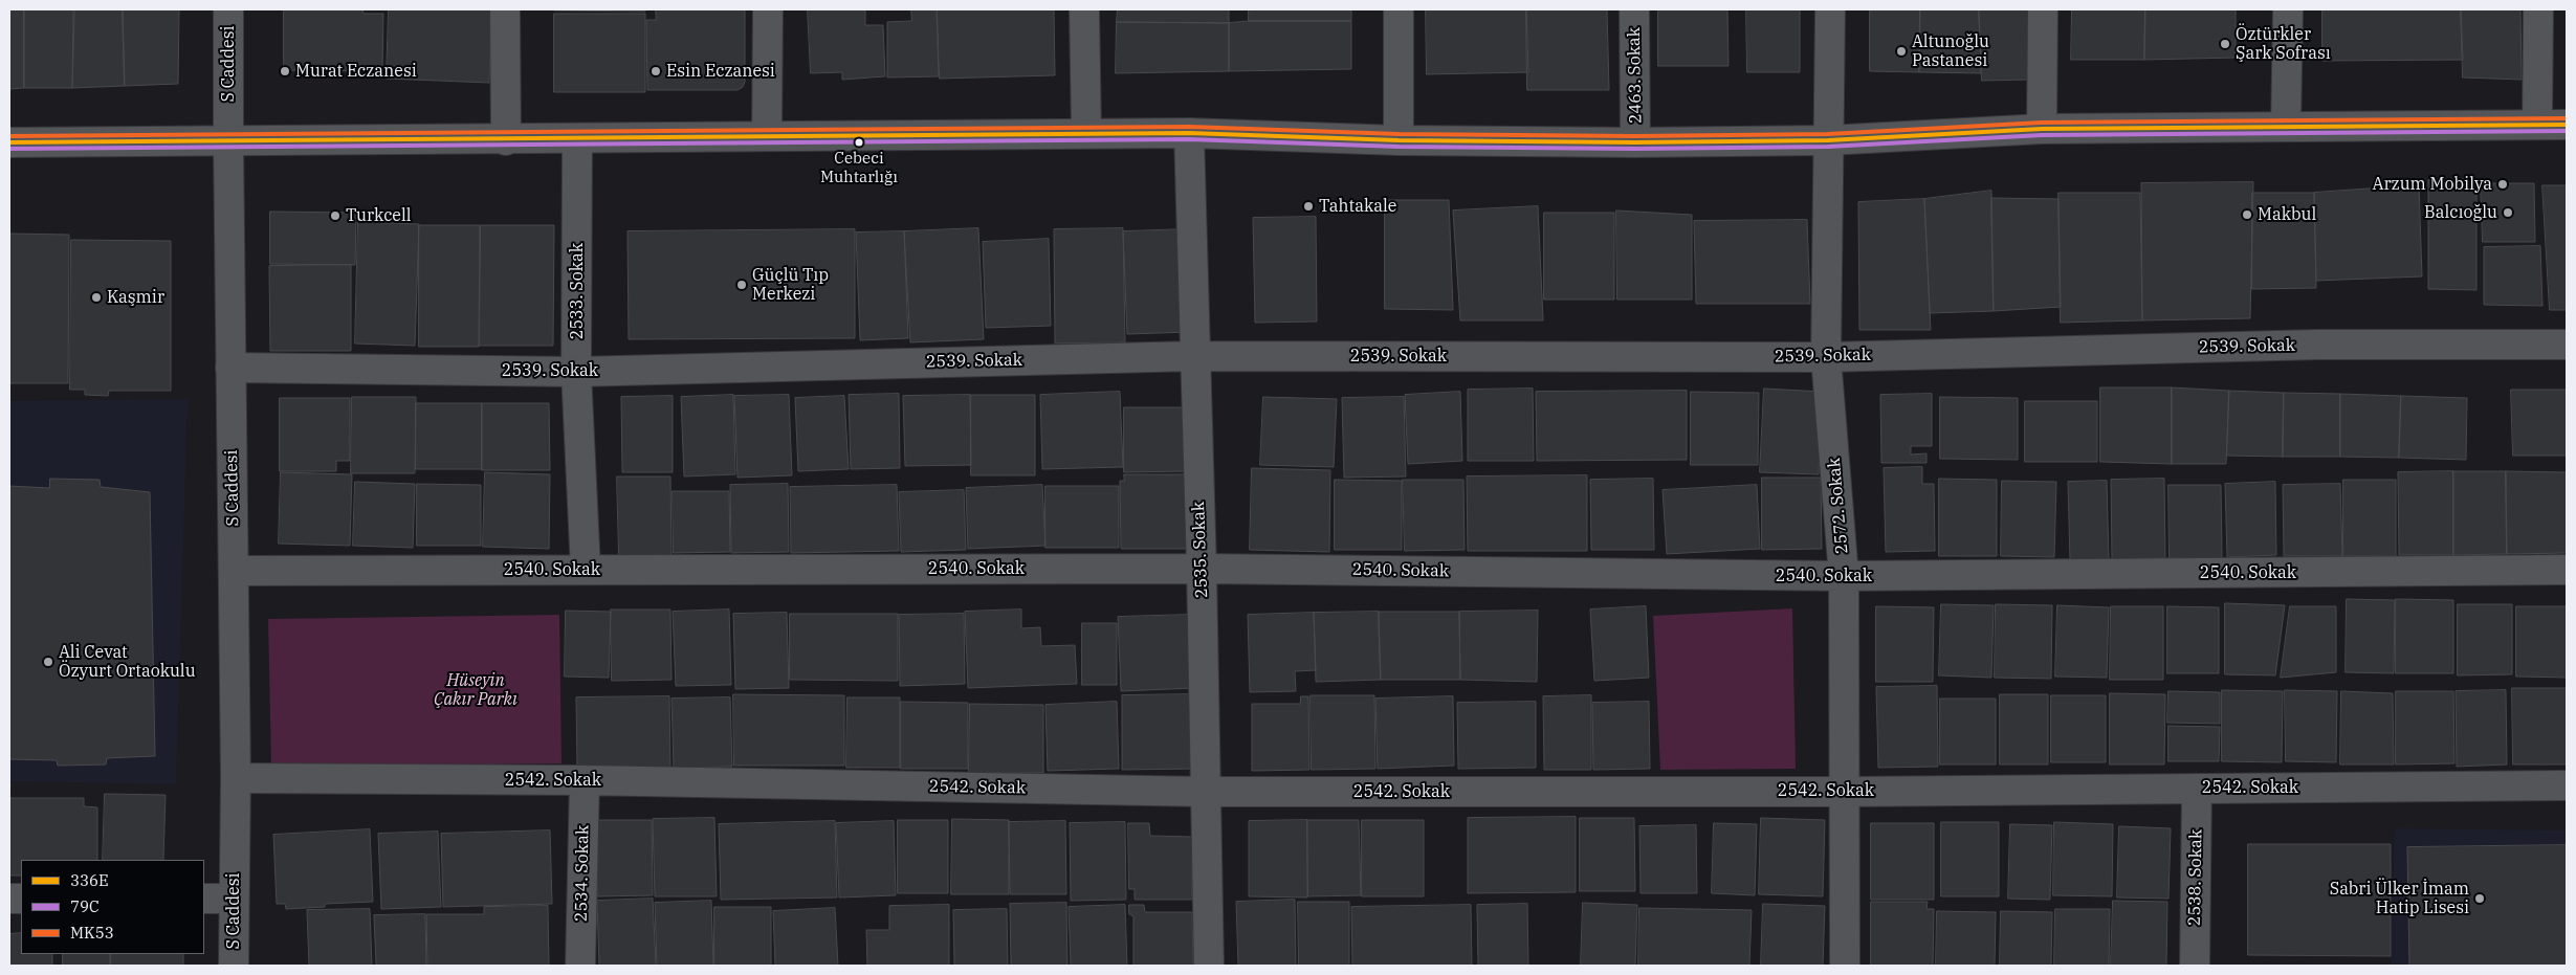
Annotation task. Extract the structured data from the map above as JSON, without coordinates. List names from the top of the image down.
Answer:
{
  "streets": {
    "street": [
      "S Caddesi",
      "2463. Sokak",
      "2533. Sokak",
      "2539. Sokak",
      "2572. Sokak",
      "2535. Sokak",
      "2540. Sokak",
      "2542. Sokak",
      "2534. Sokak",
      "2538. Sokak"
    ]
  },
  "crossings": [
    ["S Caddesi", "2539. Sokak"],
    ["S Caddesi", "2540. Sokak"],
    ["S Caddesi", "2542. Sokak"],
    ["2533. Sokak", "2539. Sokak"],
    ["2533. Sokak", "2540. Sokak"],
    ["2539. Sokak", "2572. Sokak"],
    ["2539. Sokak", "2535. Sokak"],
    ["2572. Sokak", "2540. Sokak"],
    ["2572. Sokak", "2542. Sokak"],
    ["2535. Sokak", "2540. Sokak"],
    ["2535. Sokak", "2542. Sokak"],
    ["2542. Sokak", "2534. Sokak"],
    ["2542. Sokak", "2538. Sokak"]
  ],
  "parks": ["Hüseyin Çakır Parkı"],
  "places": [
    "Öztürkler Şark Sofrası",
    "Altunoğlu Pastanesi",
    "Murat Eczanesi",
    "Esin Eczanesi",
    "Cebeci Muhtarlığı",
    "Arzum Mobilya",
    "Tahtakale",
    "Balcıoğlu",
    "Makbul",
    "Turkcell",
    "Güçlü Tıp Merkezi",
    "Kaşmir",
    "Ali Cevat Özyurt Ortaokulu",
    "Sabri Ülker İmam Hatip Lisesi"
  ],
  "lines": ["transit line MK53", "transit line 336E", "transit line 79C"],
  "legend": ["336E", "79C", "MK53"]
}
